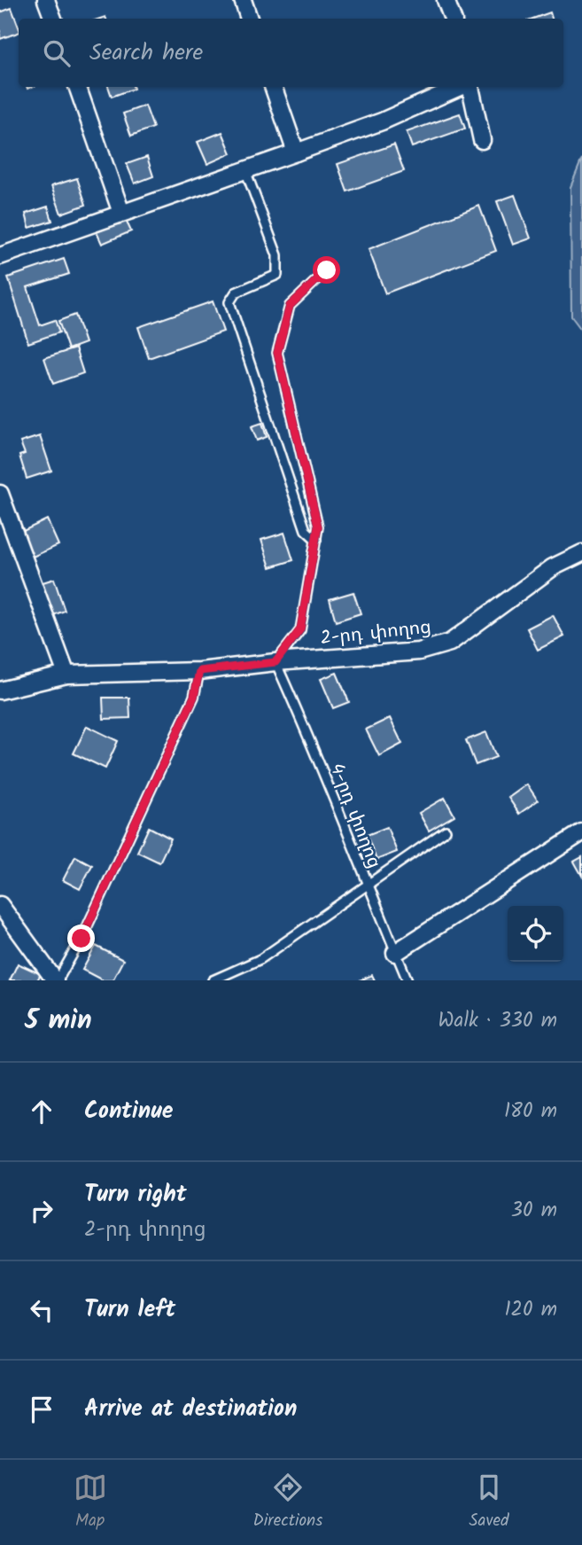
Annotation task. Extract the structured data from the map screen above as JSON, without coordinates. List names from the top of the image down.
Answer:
{
  "streets": {
    "street": ["2-րդ փողոց"],
    "lane": ["4-րդ փողոց"]
  },
  "crossings": [
    ["2-րդ փողոց", "4-րդ փողոց"]
  ],
  "page": {
    "search": "Search here",
    "heading": ["5 min", "Walk · 330 m"],
    "list": [
      ["Continue", "180 m"],
      ["Turn right", "2-րդ փողոց", "30 m"],
      ["Turn left", "120 m"],
      "Arrive at destination"
    ],
    "nav": ["Map", "Directions", "Saved"]
  }
}
